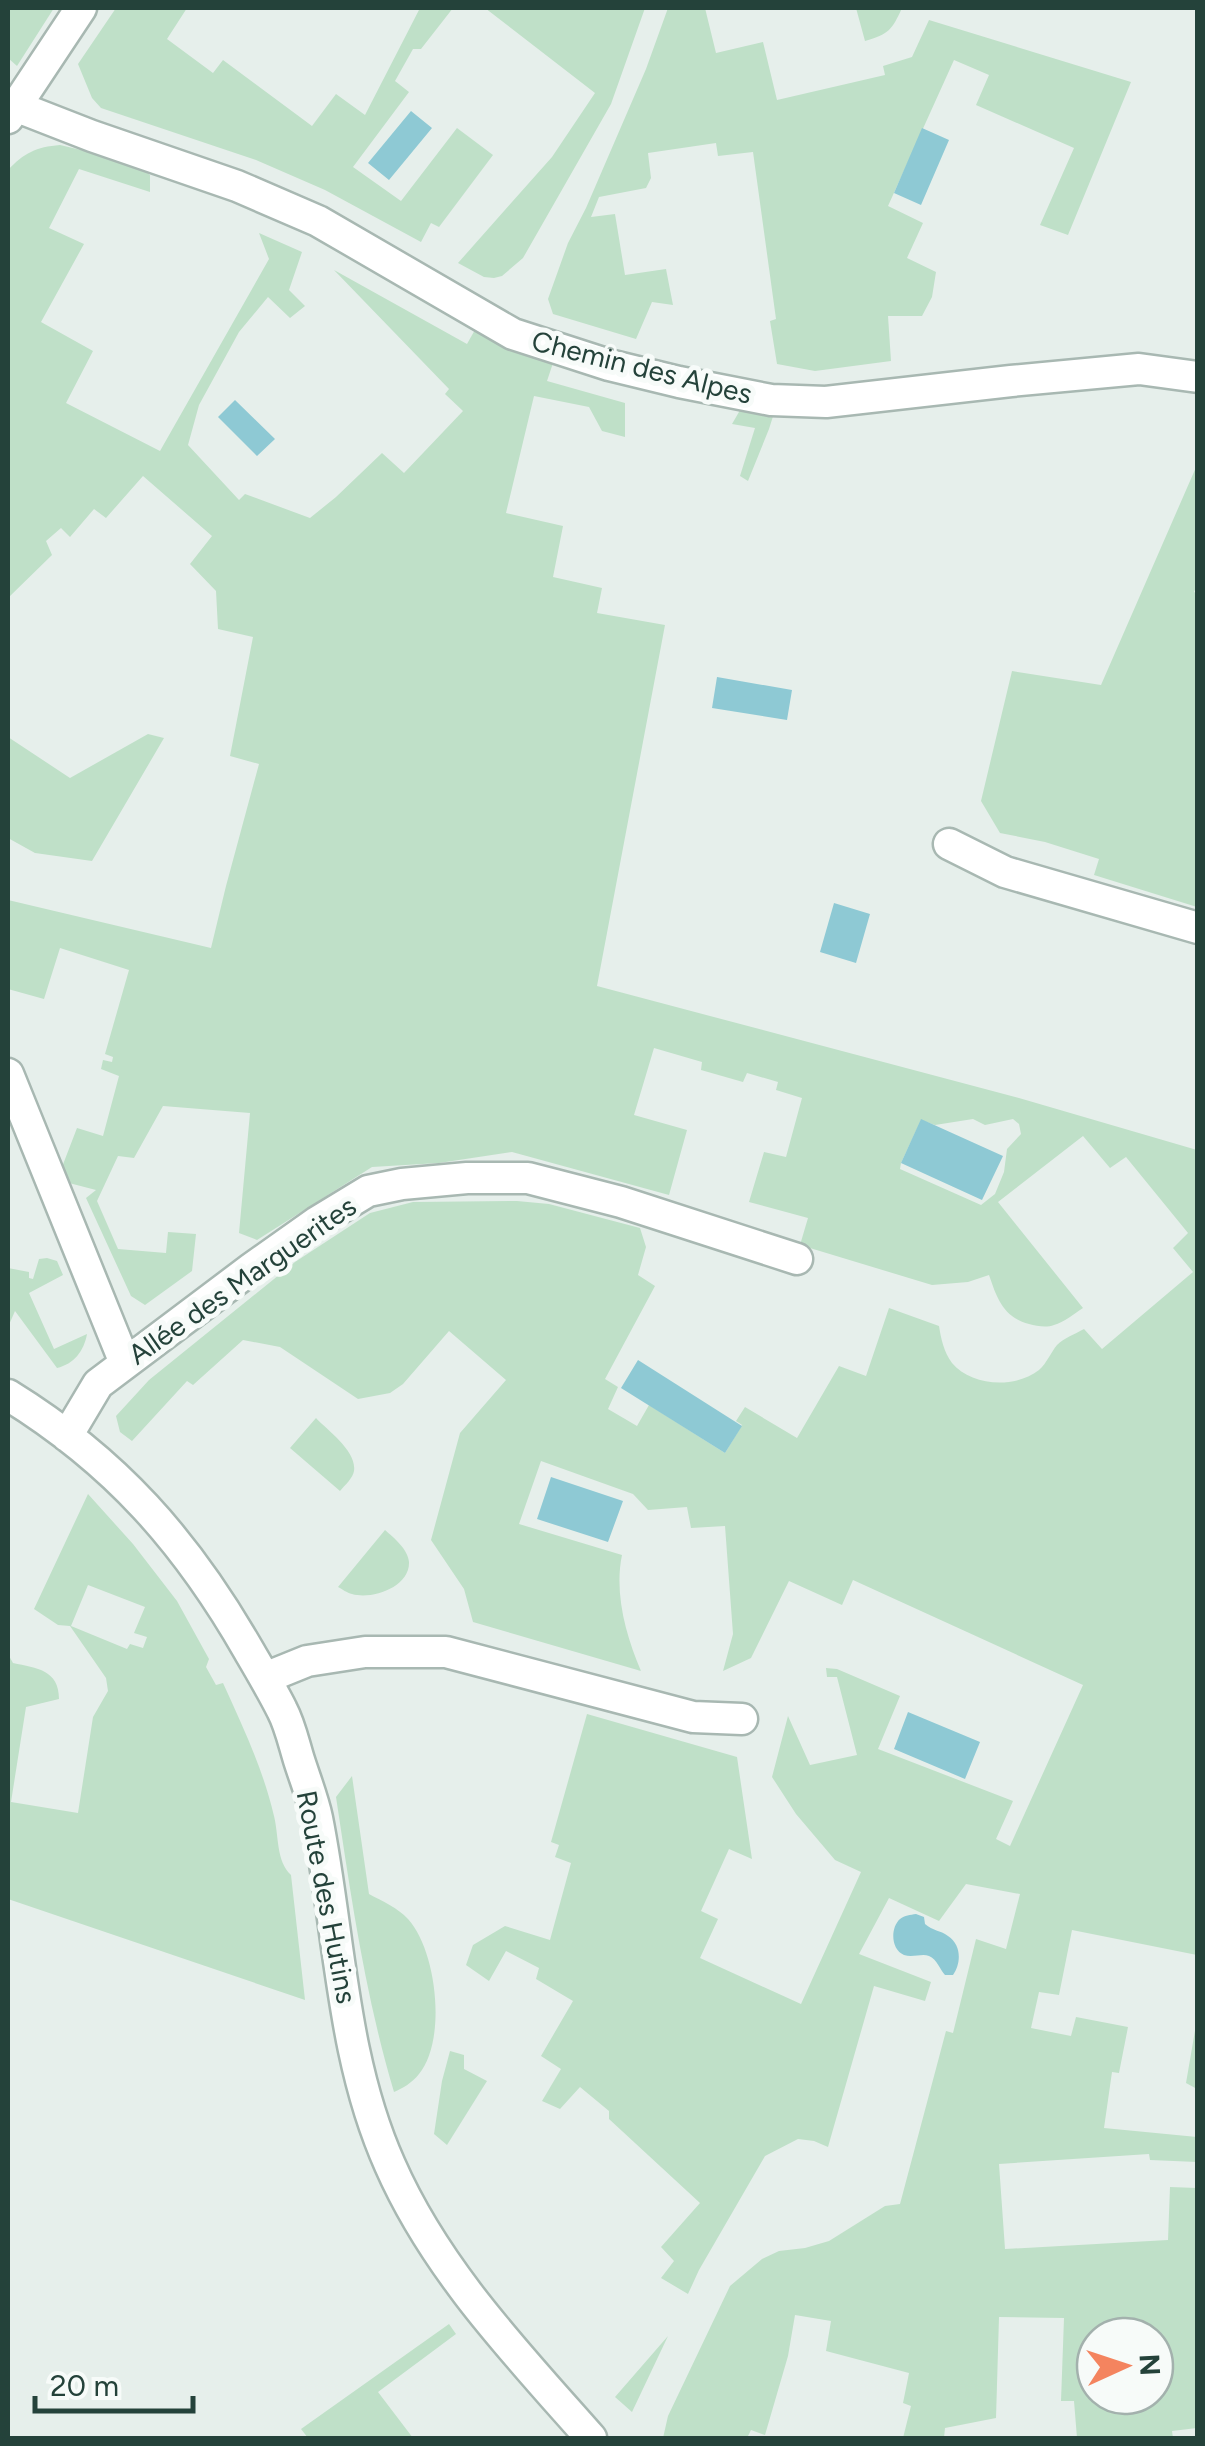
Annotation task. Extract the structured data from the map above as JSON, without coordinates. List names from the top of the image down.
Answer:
{
  "streets": {
    "street": ["Chemin des Alpes", "Allée des Marguerites", "Route des Hutins"]
  },
  "crossings": [
    ["Allée des Marguerites", "Route des Hutins"]
  ],
  "scale_bar": "20 m",
  "north": "right"
}
